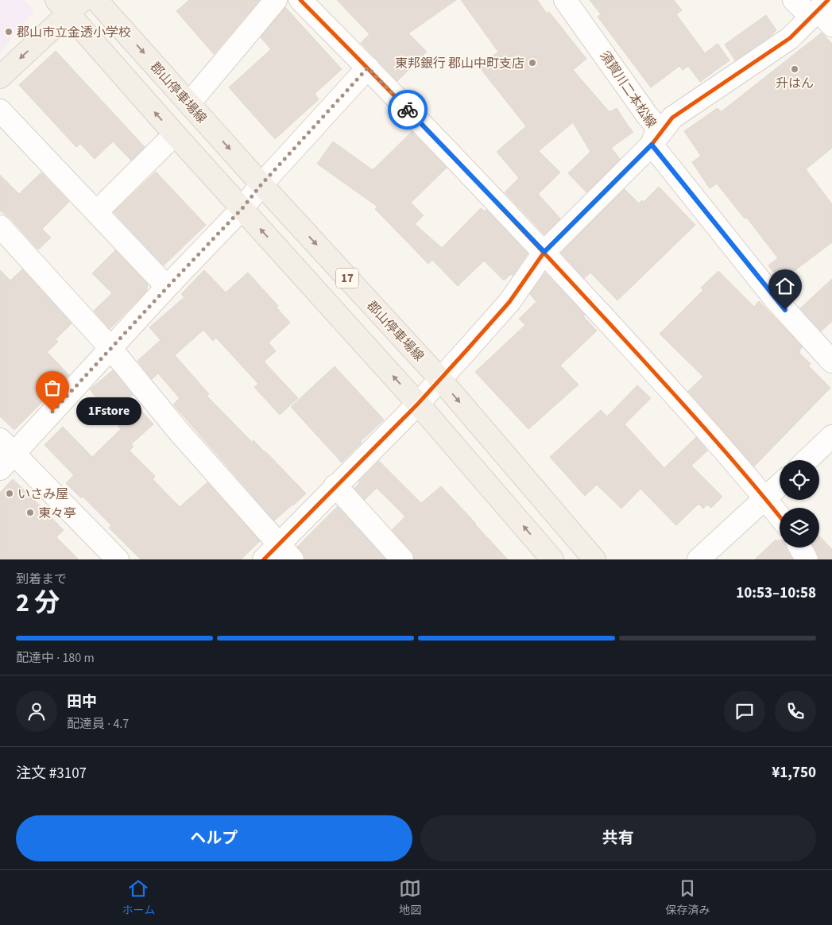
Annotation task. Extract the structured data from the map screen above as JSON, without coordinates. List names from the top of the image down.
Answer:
{
  "streets": {
    "main road": ["郡山停車場線", "17"],
    "street": ["須賀川二本松線"]
  },
  "places": [
    "郡山市立金透小学校",
    "東邦銀行 郡山中町支店",
    "升はん",
    "1Fstore",
    "いさみ屋",
    "東々亭"
  ],
  "page": {
    "bubble": "1Fstore",
    "heading": ["2 分", "到着まで", "10:53–10:58"],
    "panel": [
      "田中",
      "配達員 · 4.7",
      "注文 #3107",
      "¥1,750"
    ],
    "bar": "配達中 · 180 m",
    "buttons": ["ヘルプ", "共有"],
    "tabs": ["ホーム", "地図", "保存済み"]
  }
}
